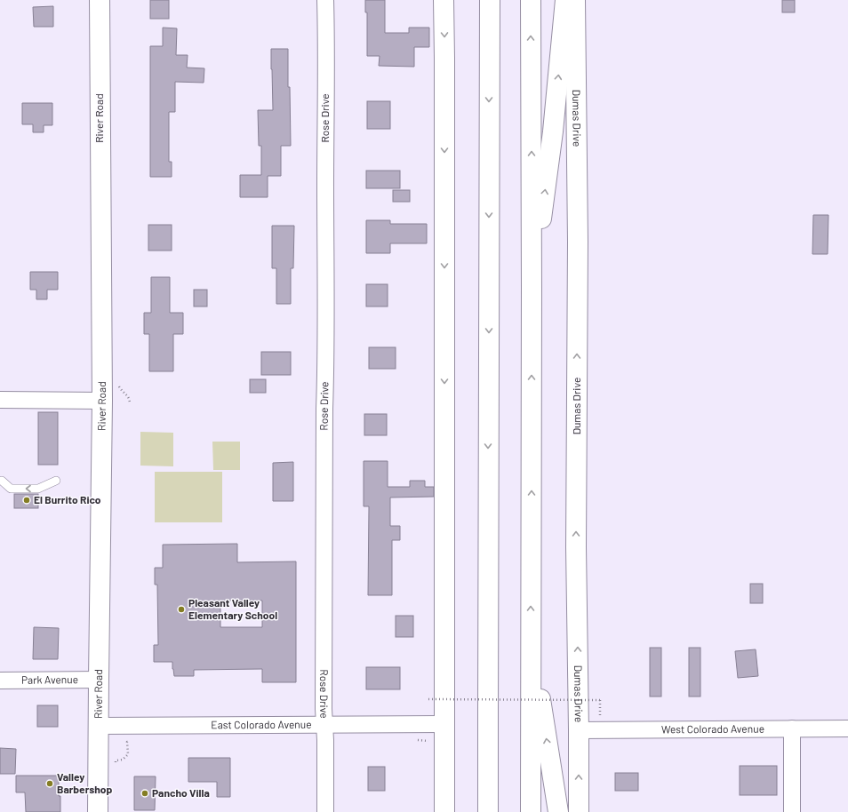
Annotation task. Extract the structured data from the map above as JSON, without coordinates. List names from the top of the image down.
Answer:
{
  "streets": {
    "main road": ["River Road", "Dumas Drive"],
    "street": [
      "Rose Drive",
      "Park Avenue",
      "East Colorado Avenue",
      "West Colorado Avenue"
    ]
  },
  "crossings": [
    ["River Road", "Park Avenue"],
    ["River Road", "East Colorado Avenue"],
    ["Rose Drive", "East Colorado Avenue"],
    ["Dumas Drive", "West Colorado Avenue"]
  ],
  "places": [
    "El Burrito Rico",
    "Pleasant Valley Elementary School",
    "Valley Barbershop",
    "Pancho Villa"
  ]
}
